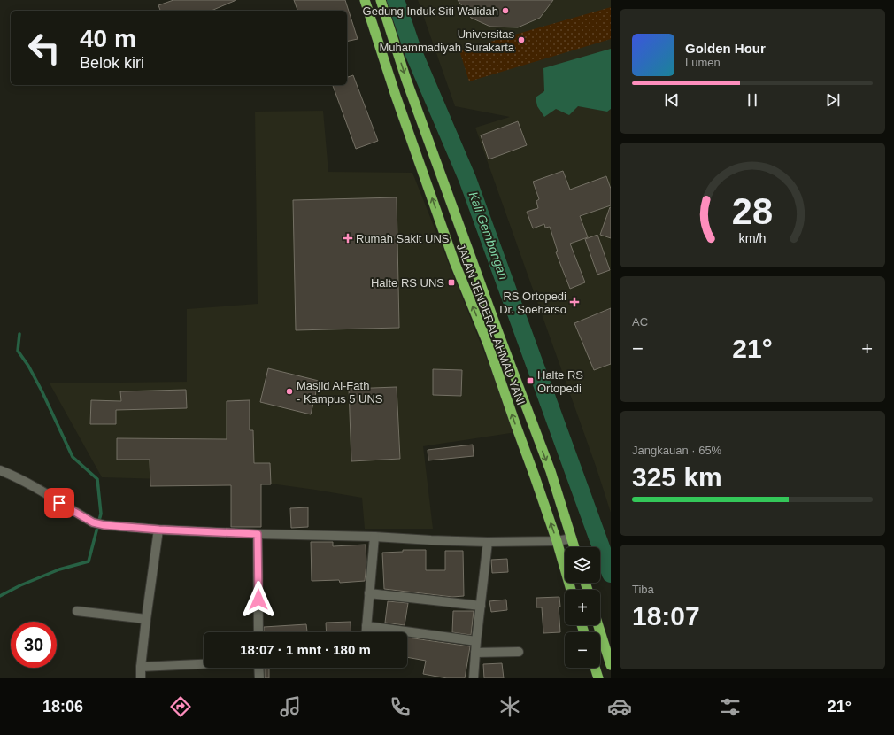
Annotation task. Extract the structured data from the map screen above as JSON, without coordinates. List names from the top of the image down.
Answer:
{
  "streets": {
    "highway": ["JALAN JENDERAL AHMAD YANI"]
  },
  "water": ["Kali Gembongan"],
  "places": {
    "other": ["Gedung Induk Siti Walidah", "Universitas Muhammadiyah Surakarta", "Masjid Al-Fath - Kampus 5 UNS"],
    "health": ["Rumah Sakit UNS", "RS Ortopedi Dr. Soeharso"],
    "transit": ["Halte RS UNS", "Halte RS Ortopedi"]
  },
  "page": {
    "turn": ["40 m", "Belok kiri"],
    "song": ["Golden Hour", "Lumen"],
    "tile": [
      "AC",
      ["Jangkauan · 65%", "325 km"],
      ["Tiba", "18:07"]
    ],
    "heat": ["−", "21°", "+"],
    "map_buttons": ["+", "−"],
    "limit": "30",
    "trip": "18:07 · 1 mnt · 180 m",
    "tabs": ["18:06", "21°"],
    "gauge": ["28", "km/h"]
  }
}
